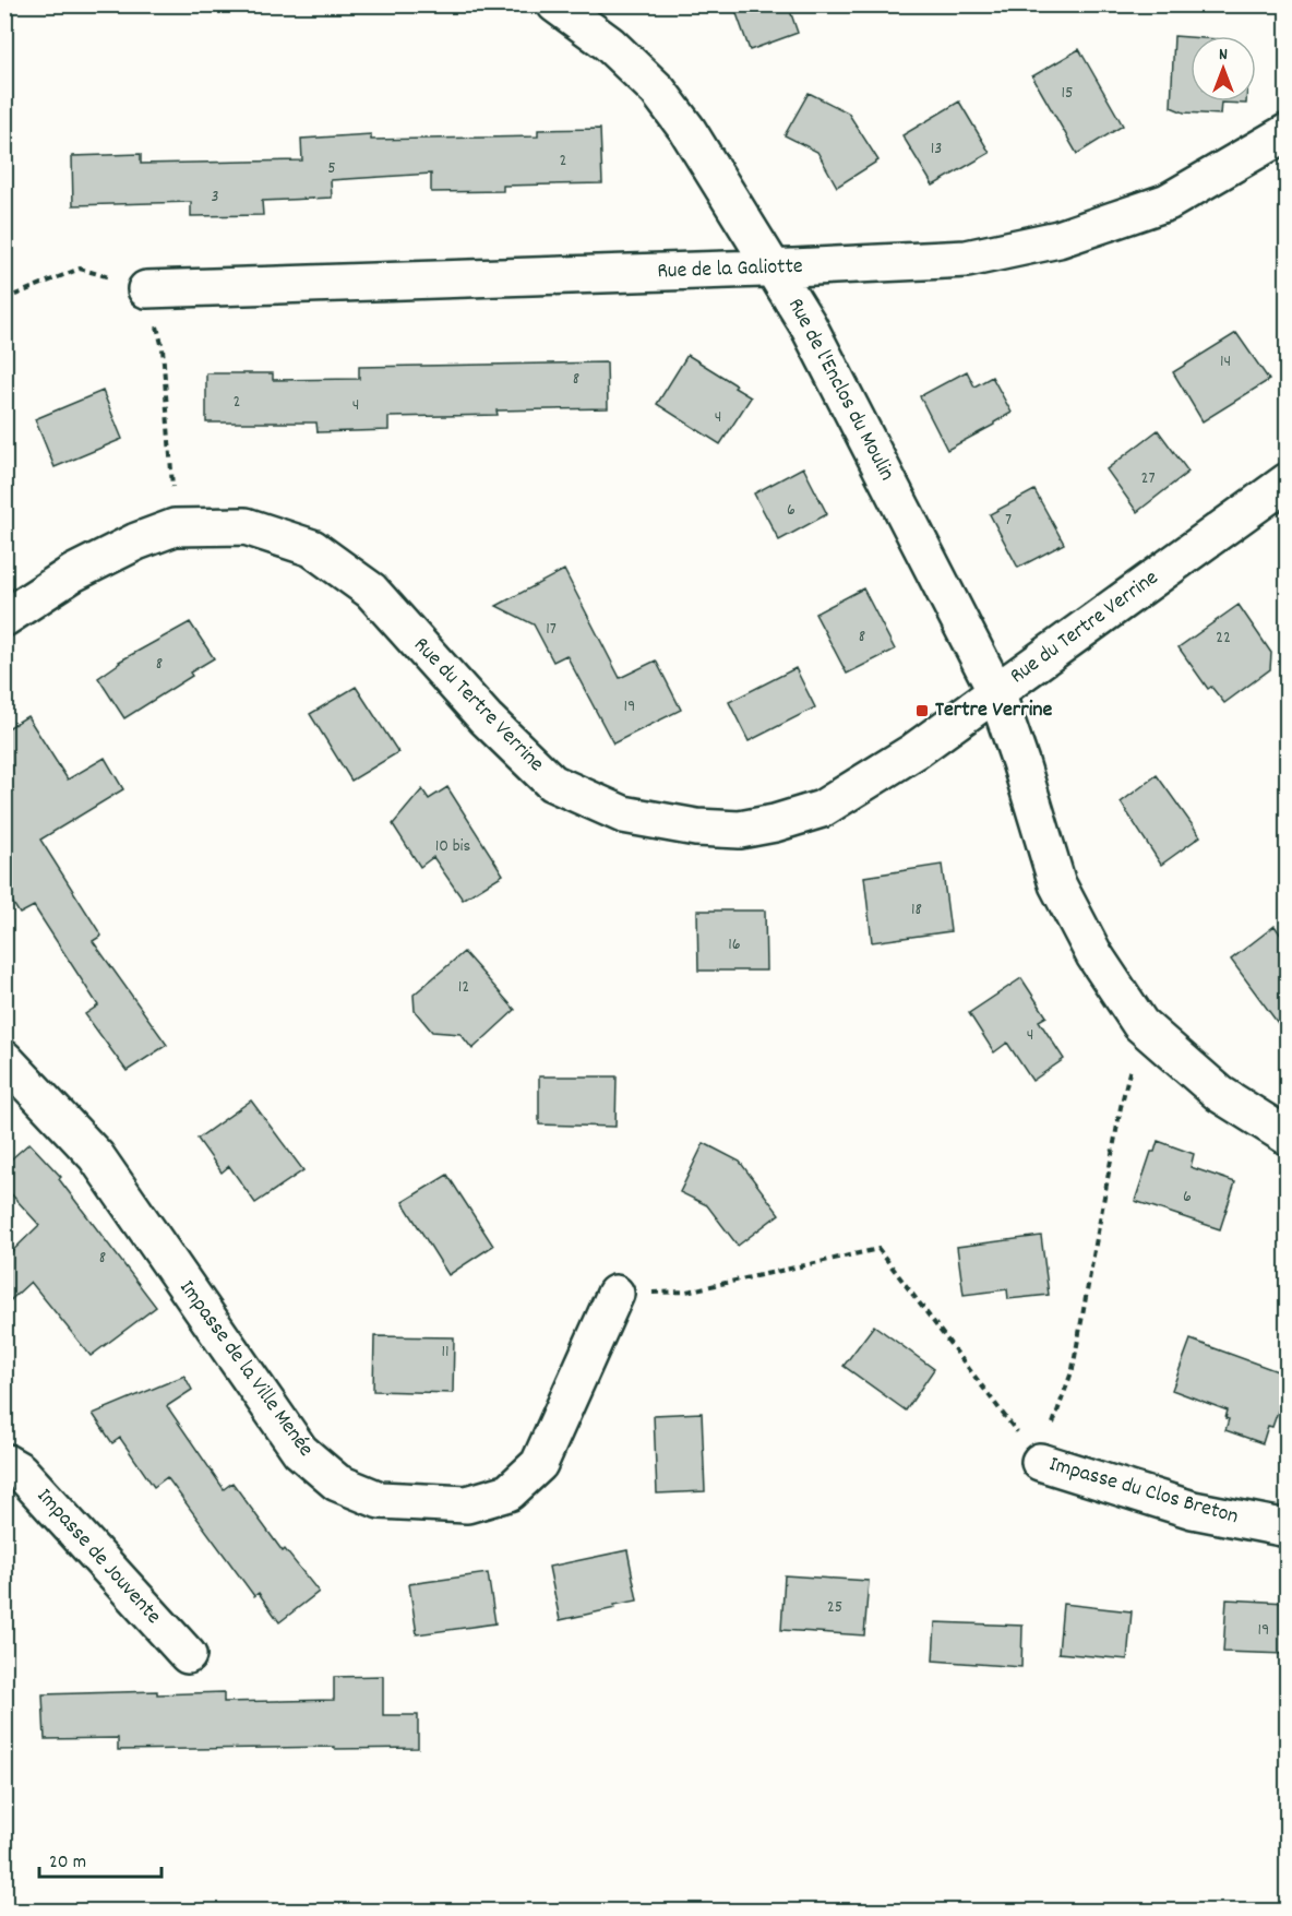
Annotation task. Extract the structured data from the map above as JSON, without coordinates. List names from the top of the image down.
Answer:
{
  "streets": {
    "street": [
      "Rue de la Galiotte",
      "Rue de l'Enclos du Moulin",
      "Rue du Tertre Verrine",
      "Impasse de la Ville Menée",
      "Impasse du Clos Breton",
      "Impasse de Jouvente"
    ]
  },
  "crossings": [
    ["Rue de la Galiotte", "Rue de l'Enclos du Moulin"],
    ["Rue de l'Enclos du Moulin", "Rue du Tertre Verrine"]
  ],
  "places": {
    "transit": ["Tertre Verrine"]
  },
  "house_numbers": [
    "15",
    "13",
    "2",
    "5",
    "3",
    "14",
    "8",
    "2",
    "4",
    "4",
    "27",
    "6",
    "7",
    "17",
    "8",
    "22",
    "8",
    "19",
    "10 bis",
    "18",
    "16",
    "12",
    "4",
    "6",
    "8",
    "11",
    "25",
    "19"
  ],
  "scale_bar": "20 m",
  "north": "top"
}
